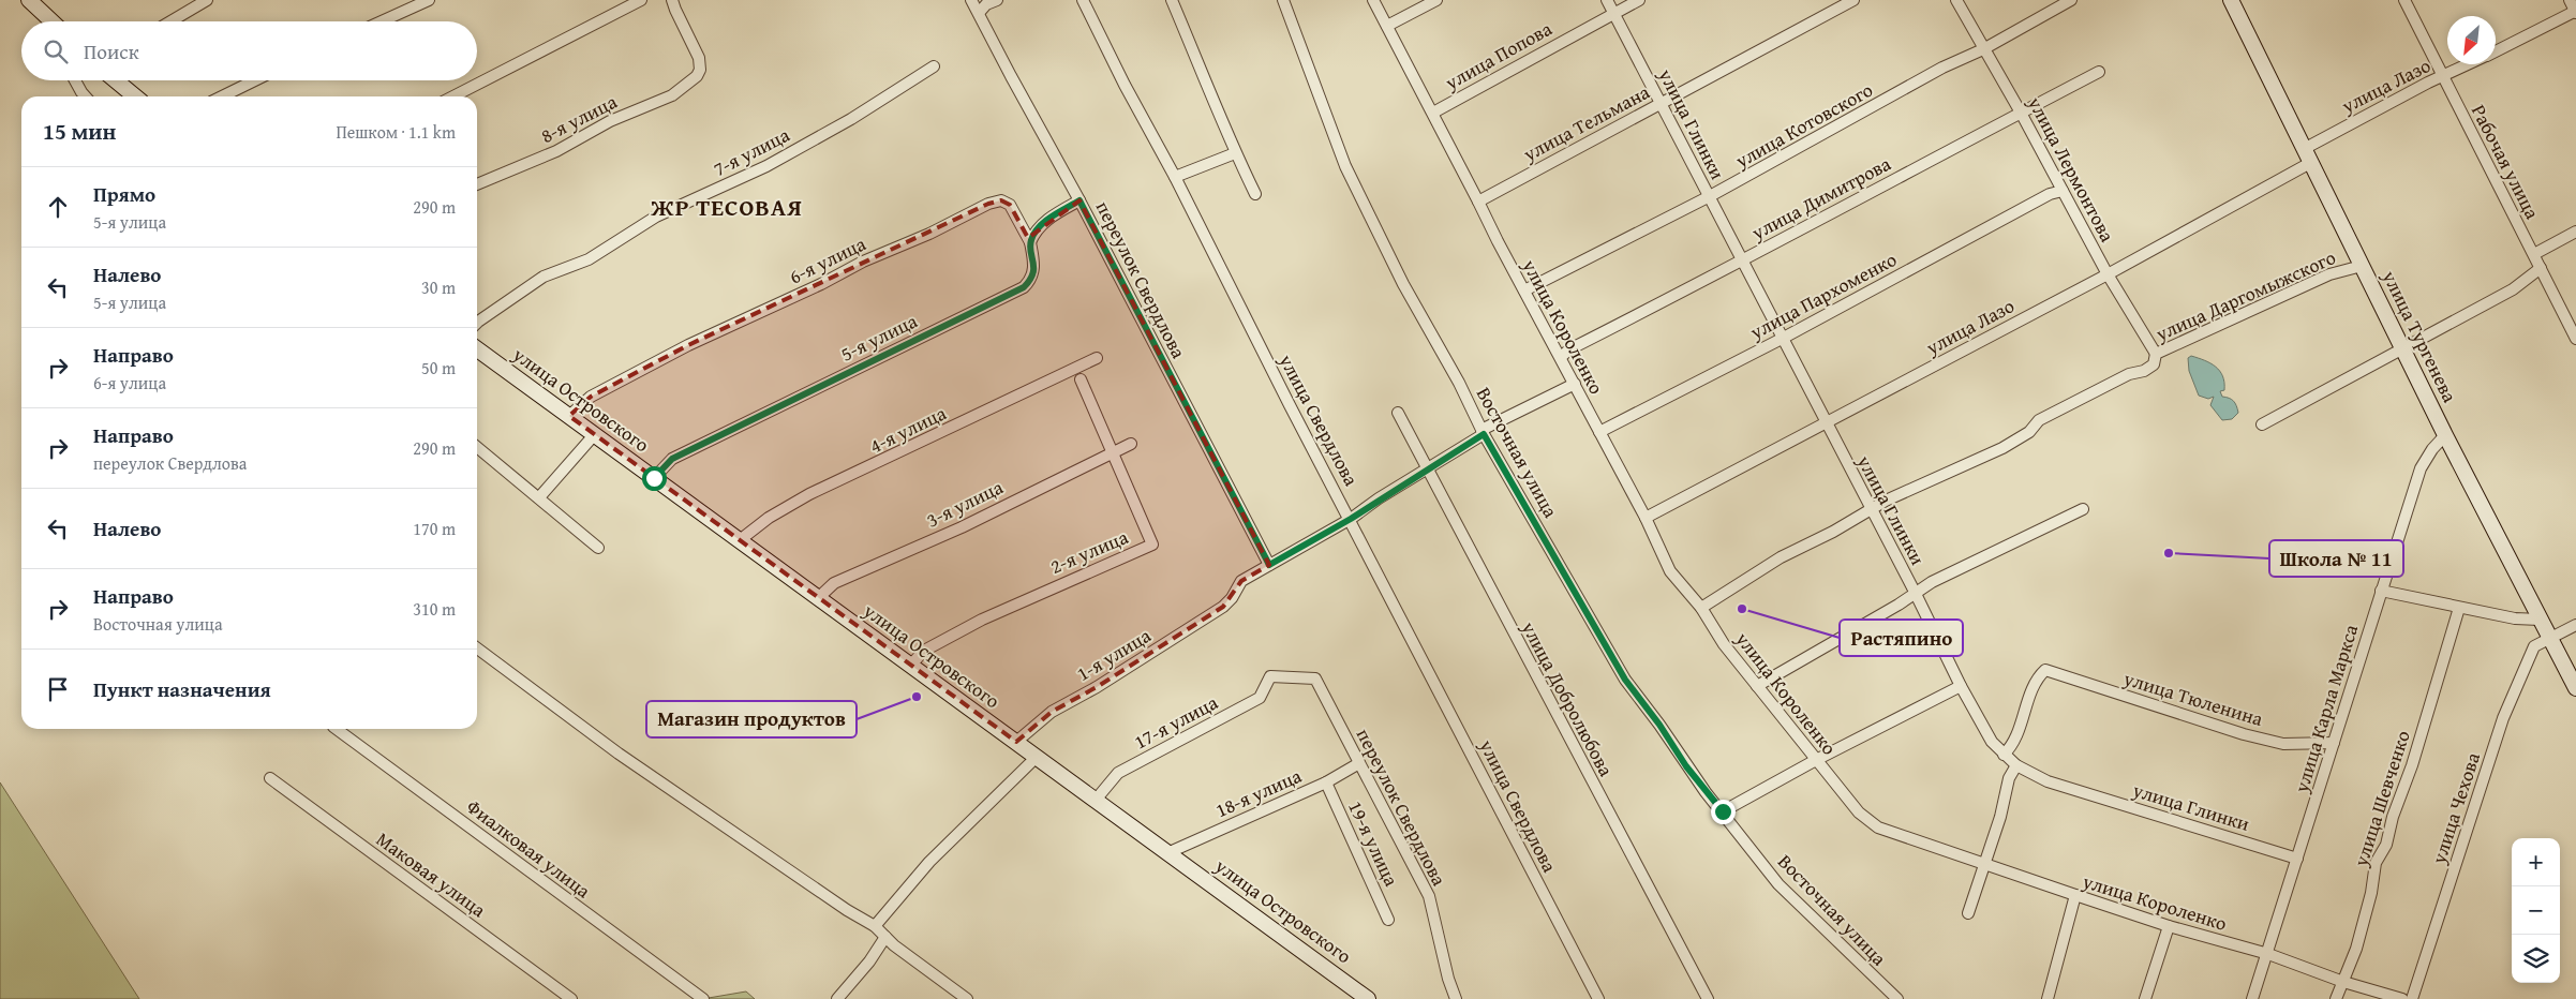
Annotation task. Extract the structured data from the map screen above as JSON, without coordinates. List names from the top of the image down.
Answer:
{
  "streets": {
    "street": [
      "улица Попова",
      "улица Лазо",
      "8-я улица",
      "улица Тельмана",
      "улица Глинки",
      "улица Котовского",
      "7-я улица",
      "Рабочая улица",
      "улица Лермонтова",
      "улица Димитрова",
      "6-я улица",
      "переулок Свердлова",
      "улица Пархоменко",
      "улица Даргомыжского",
      "улица Короленко",
      "улица Тургенева",
      "5-я улица",
      "улица Островского",
      "улица Свердлова",
      "4-я улица",
      "Восточная улица",
      "3-я улица",
      "2-я улица",
      "1-я улица",
      "улица Добролюбова",
      "улица Тюленина",
      "улица Карла Маркса",
      "17-я улица",
      "18-я улица",
      "улица Шевченко",
      "улица Чехова",
      "19-я улица",
      "Фиалковая улица",
      "Маковая улица"
    ]
  },
  "crossings": [
    ["улица Попова", "улица Глинки"],
    ["улица Попова", "улица Короленко"],
    ["улица Лазо", "улица Глинки"],
    ["улица Лазо", "Рабочая улица"],
    ["улица Лазо", "улица Лермонтова"],
    ["улица Лазо", "улица Короленко"],
    ["улица Лазо", "улица Тургенева"],
    ["улица Тельмана", "улица Глинки"],
    ["улица Тельмана", "улица Короленко"],
    ["улица Глинки", "улица Котовского"],
    ["улица Глинки", "улица Димитрова"],
    ["улица Глинки", "улица Пархоменко"],
    ["улица Глинки", "улица Даргомыжского"],
    ["улица Глинки", "улица Тюленина"],
    ["улица Глинки", "улица Карла Маркса"],
    ["улица Котовского", "улица Лермонтова"],
    ["улица Котовского", "улица Короленко"],
    ["улица Лермонтова", "улица Димитрова"],
    ["улица Лермонтова", "улица Пархоменко"],
    ["улица Лермонтова", "улица Даргомыжского"],
    ["улица Димитрова", "улица Короленко"],
    ["6-я улица", "5-я улица"],
    ["6-я улица", "улица Островского"],
    ["переулок Свердлова", "1-я улица"],
    ["переулок Свердлова", "17-я улица"],
    ["переулок Свердлова", "18-я улица"],
    ["улица Пархоменко", "улица Короленко"],
    ["улица Даргомыжского", "улица Короленко"],
    ["улица Даргомыжского", "улица Тургенева"],
    ["улица Короленко", "1-я улица"],
    ["улица Короленко", "улица Карла Маркса"],
    ["улица Короленко", "улица Шевченко"],
    ["улица Тургенева", "улица Карла Маркса"],
    ["улица Тургенева", "улица Чехова"],
    ["5-я улица", "улица Островского"],
    ["улица Островского", "4-я улица"],
    ["улица Островского", "3-я улица"],
    ["улица Островского", "2-я улица"],
    ["улица Островского", "1-я улица"],
    ["улица Островского", "17-я улица"],
    ["улица Островского", "18-я улица"],
    ["улица Свердлова", "1-я улица"],
    ["Восточная улица", "1-я улица"],
    ["3-я улица", "2-я улица"],
    ["1-я улица", "улица Добролюбова"],
    ["улица Тюленина", "улица Карла Маркса"],
    ["18-я улица", "19-я улица"]
  ],
  "districts": ["ЖР ТЕСОВАЯ"],
  "places": ["Школа № 11", "Растяпино", "Магазин продуктов"],
  "north": "bottom left",
  "page": {
    "search": "Поиск",
    "heading": ["15 мин", "Пешком · 1.1 km"],
    "list": [
      ["Прямо", "5-я улица", "290 m"],
      ["Налево", "5-я улица", "30 m"],
      ["Направо", "6-я улица", "50 m"],
      ["Направо", "переулок Свердлова", "290 m"],
      ["Налево", "170 m"],
      ["Направо", "Восточная улица", "310 m"],
      "Пункт назначения"
    ],
    "map_buttons": ["+", "−"]
  }
}
